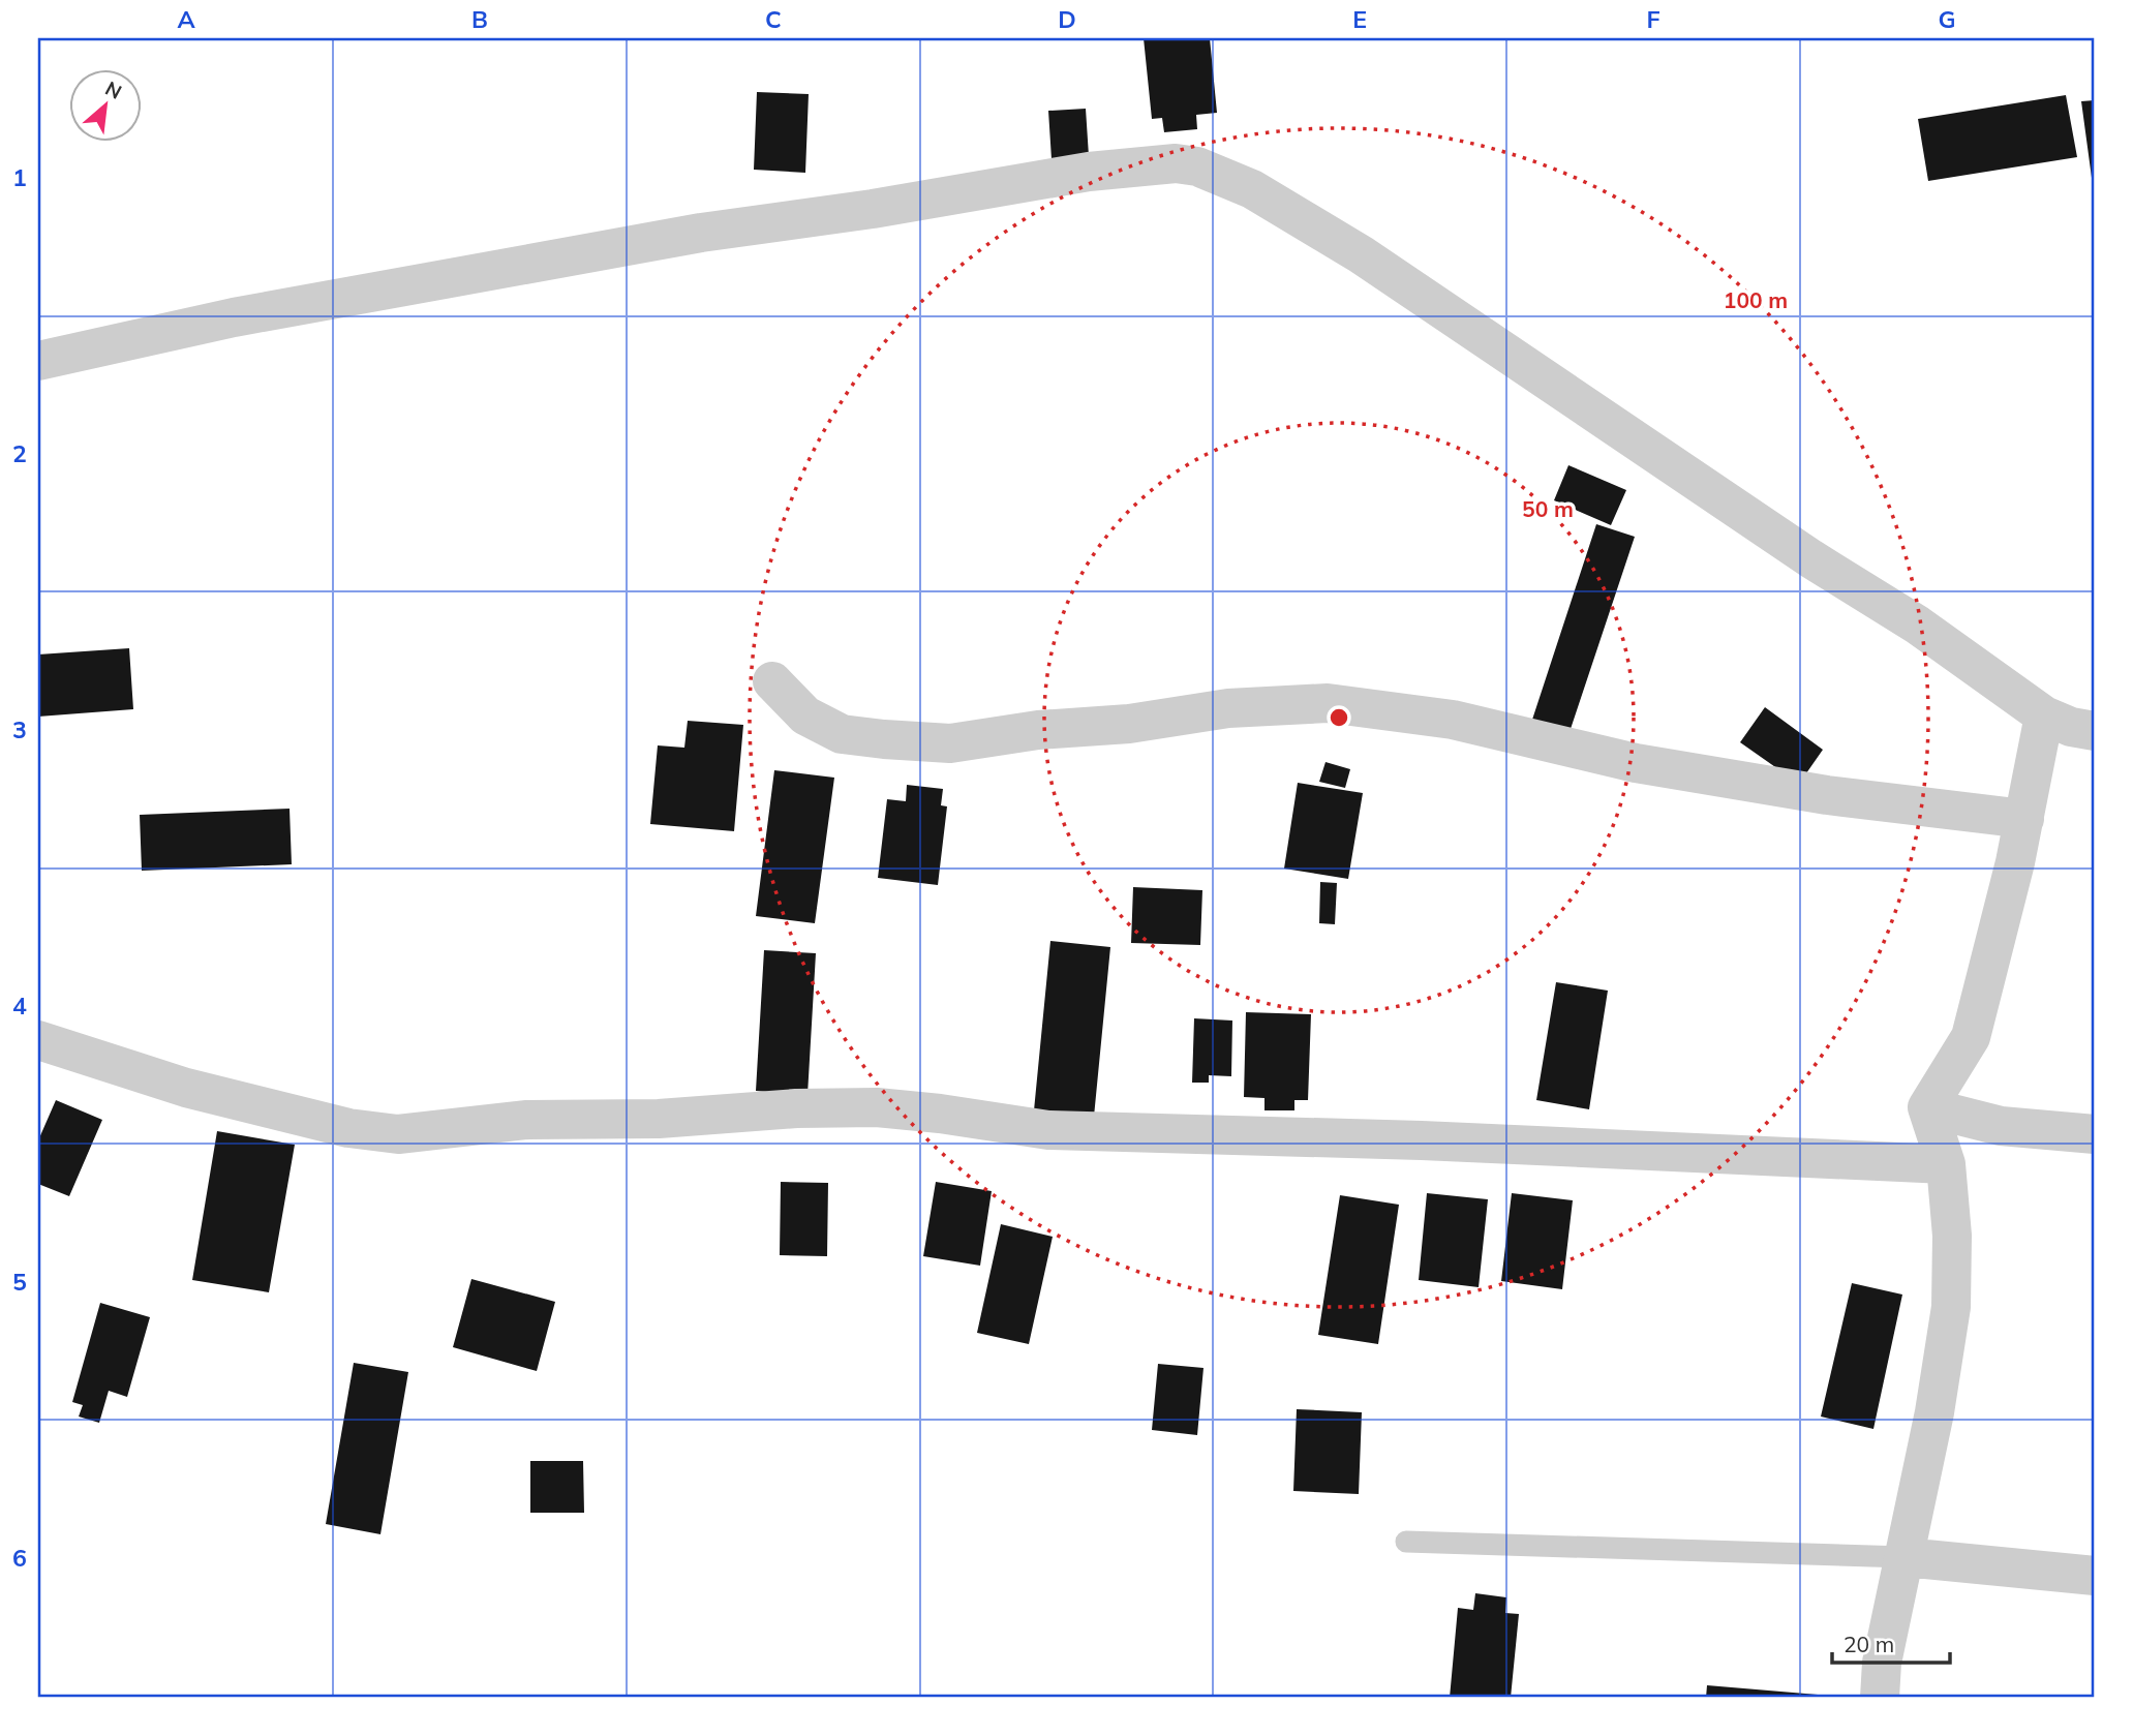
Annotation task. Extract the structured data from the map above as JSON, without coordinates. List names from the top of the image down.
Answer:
{
  "scale_bar": "20 m",
  "north": "top right",
  "grid": {
    "columns": [
      "A",
      "B",
      "C",
      "D",
      "E",
      "F",
      "G"
    ],
    "rows": [
      "1",
      "2",
      "3",
      "4",
      "5",
      "6"
    ]
  },
  "rings": ["100 m", "50 m"]
}
